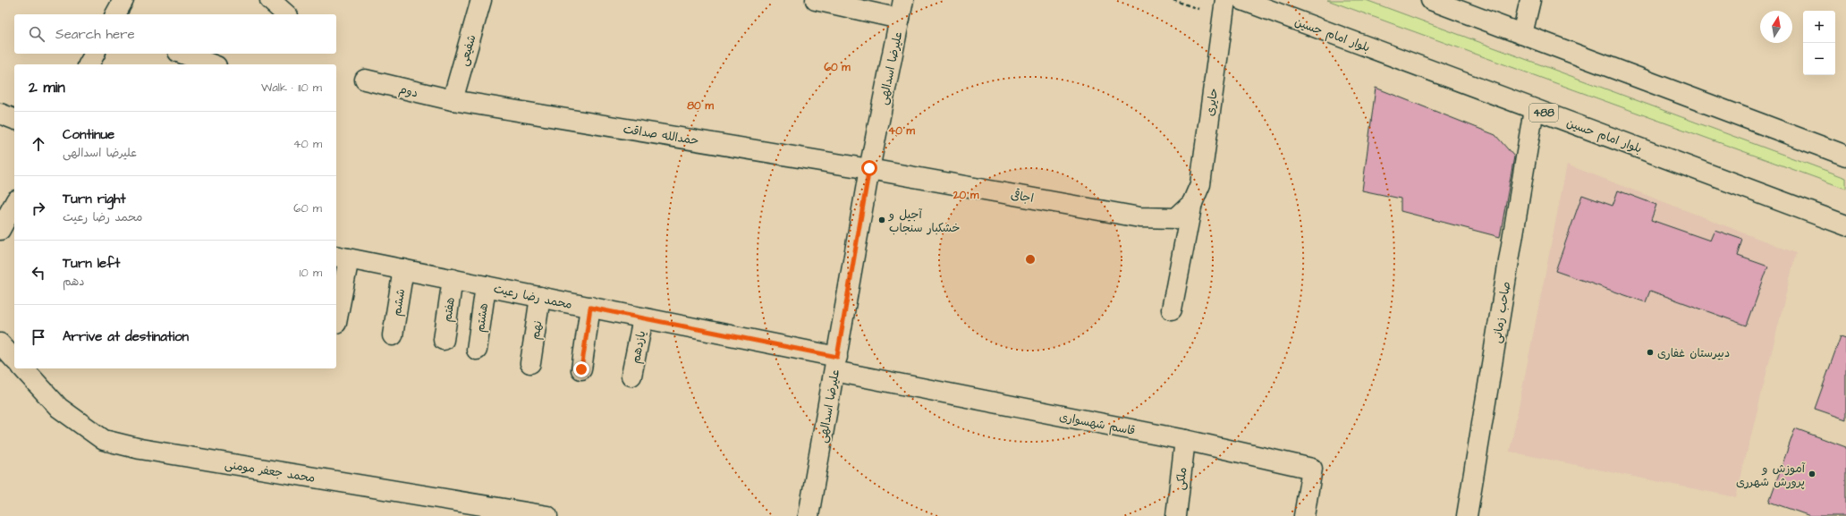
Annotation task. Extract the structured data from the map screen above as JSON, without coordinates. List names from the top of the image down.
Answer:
{
  "streets": {
    "street": [
      "بلوار امام حسین",
      "شفیعی",
      "علیرضا اسدالهی",
      "دوم",
      "حایری",
      "488",
      "حمدالله صداقت",
      "اجاقی",
      "محمد رضا رعیت",
      "ششم",
      "هفتم",
      "صاحب زمانی",
      "هشتم",
      "نهم",
      "یازدهم",
      "قاسم شهسواری",
      "محمد جعفر مومنی",
      "ملکی"
    ]
  },
  "crossings": [
    ["بلوار امام حسین", "صاحب زمانی"],
    ["شفیعی", "دوم"],
    ["شفیعی", "حمدالله صداقت"],
    ["علیرضا اسدالهی", "حمدالله صداقت"],
    ["علیرضا اسدالهی", "اجاقی"],
    ["علیرضا اسدالهی", "محمد رضا رعیت"],
    ["علیرضا اسدالهی", "قاسم شهسواری"],
    ["دوم", "حمدالله صداقت"],
    ["حایری", "اجاقی"],
    ["حمدالله صداقت", "اجاقی"],
    ["محمد رضا رعیت", "ششم"],
    ["محمد رضا رعیت", "هفتم"],
    ["محمد رضا رعیت", "هشتم"],
    ["محمد رضا رعیت", "نهم"],
    ["محمد رضا رعیت", "یازدهم"],
    ["محمد رضا رعیت", "قاسم شهسواری"],
    ["قاسم شهسواری", "ملکی"]
  ],
  "places": ["آجیل و خشکبار سنجاب", "دبیرستان غفاری", "آموزش و پرورش شهرری"],
  "north": "top",
  "page": {
    "map_buttons": ["+", "−"],
    "search": "Search here",
    "heading": ["2 min", "Walk · 110 m"],
    "list": [
      ["Continue", "علیرضا اسدالهی", "40 m"],
      ["Turn right", "محمد رضا رعیت", "60 m"],
      ["Turn left", "دهم", "10 m"],
      "Arrive at destination"
    ]
  },
  "rings": [
    "60 m",
    "80 m",
    "40 m",
    "20 m"
  ]
}
